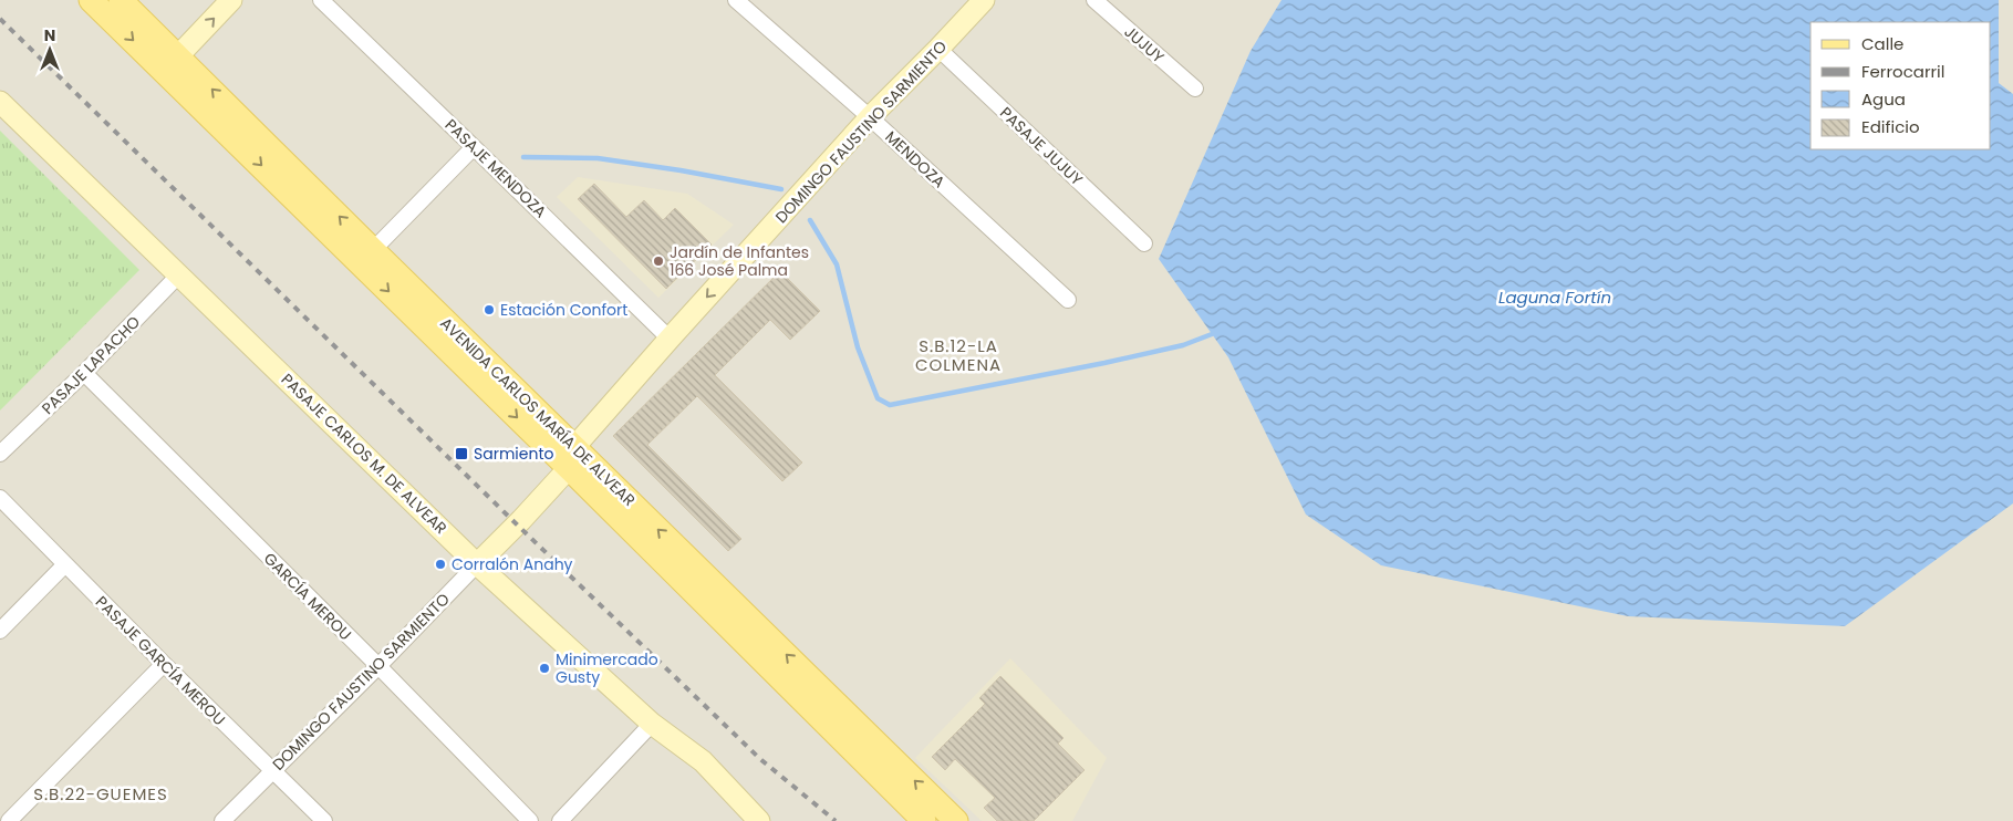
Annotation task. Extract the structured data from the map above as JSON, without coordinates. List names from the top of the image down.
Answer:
{
  "streets": {
    "main road": ["AVENIDA CARLOS MARÍA DE ALVEAR"],
    "street": [
      "JUJUY",
      "DOMINGO FAUSTINO SARMIENTO",
      "PASAJE JUJUY",
      "MENDOZA",
      "PASAJE MENDOZA",
      "PASAJE LAPACHO",
      "PASAJE CARLOS M. DE ALVEAR",
      "GARCÍA MEROU",
      "PASAJE GARCÍA MEROU"
    ]
  },
  "crossings": [
    ["DOMINGO FAUSTINO SARMIENTO", "PASAJE JUJUY"],
    ["DOMINGO FAUSTINO SARMIENTO", "MENDOZA"],
    ["DOMINGO FAUSTINO SARMIENTO", "PASAJE MENDOZA"],
    ["DOMINGO FAUSTINO SARMIENTO", "AVENIDA CARLOS MARÍA DE ALVEAR"],
    ["DOMINGO FAUSTINO SARMIENTO", "PASAJE CARLOS M. DE ALVEAR"],
    ["DOMINGO FAUSTINO SARMIENTO", "GARCÍA MEROU"],
    ["DOMINGO FAUSTINO SARMIENTO", "PASAJE GARCÍA MEROU"],
    ["PASAJE LAPACHO", "PASAJE CARLOS M. DE ALVEAR"],
    ["PASAJE LAPACHO", "GARCÍA MEROU"]
  ],
  "districts": ["S.B.12-LA COLMENA", "S.B.22-GUEMES"],
  "water": ["Laguna Fortín"],
  "places": {
    "other": [
      "Jardín de Infantes 166 José Palma",
      "Estación Confort",
      "Corralón Anahy",
      "Minimercado Gusty"
    ],
    "transit": ["Sarmiento"]
  },
  "legend": [
    "Calle",
    "Ferrocarril",
    "Agua",
    "Edificio"
  ],
  "north": "top"
}
